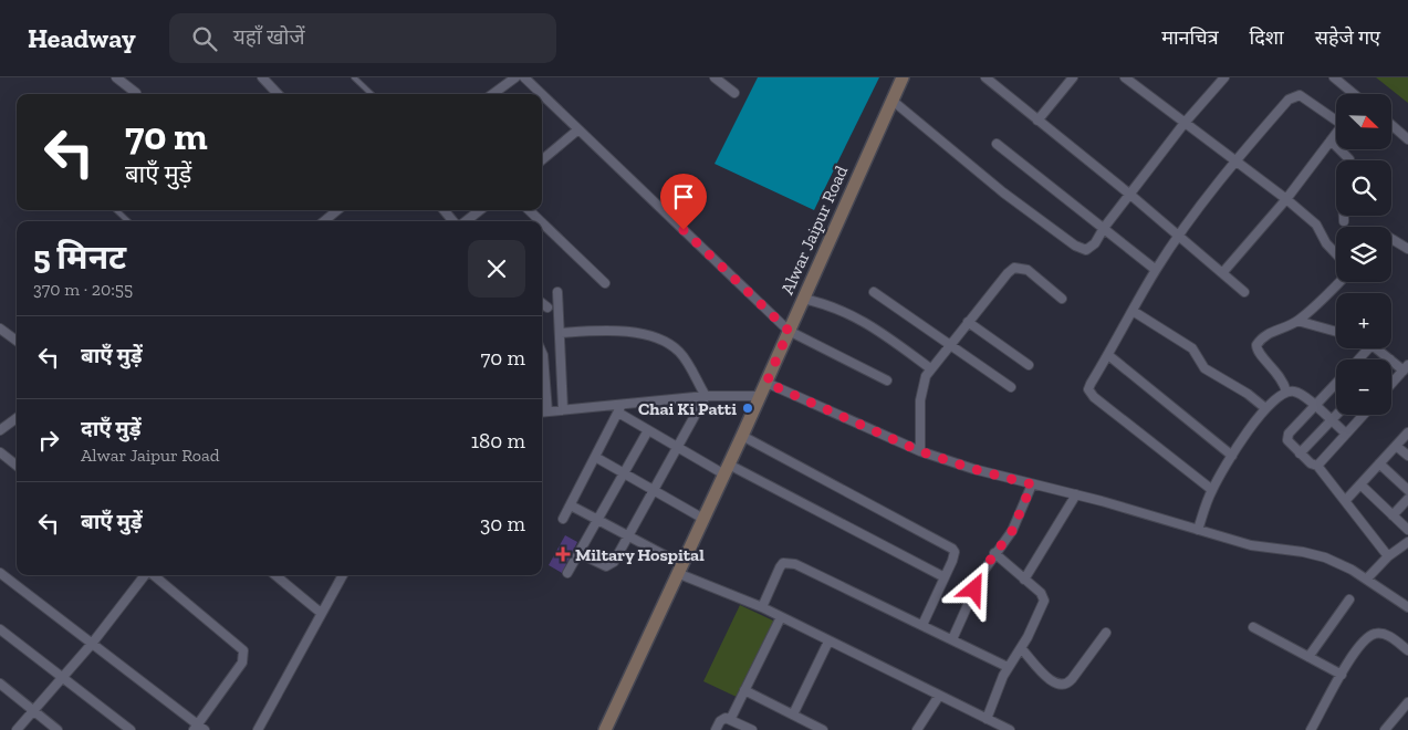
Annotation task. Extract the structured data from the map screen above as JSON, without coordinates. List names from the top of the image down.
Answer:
{
  "streets": {
    "main road": ["Alwar Jaipur Road"]
  },
  "places": {
    "other": ["Chai Ki Patti"],
    "health": ["Miltary Hospital"]
  },
  "north": "bottom right",
  "page": {
    "header": "Headway",
    "search": "यहाँ खोजें",
    "nav": ["मानचित्र", "दिशा", "सहेजे गए"],
    "map_buttons": ["+", "−"],
    "turn": ["70 m", "बाएँ मुड़ें"],
    "heading": ["5 मिनट", "370 m · 20:55"],
    "list": [
      {
        "name": "बाएँ मुड़ें",
        "value": "70 m"
      },
      {
        "name": "दाएँ मुड़ें",
        "note": "Alwar Jaipur Road",
        "value": "180 m"
      },
      {
        "name": "बाएँ मुड़ें",
        "value": "30 m"
      }
    ]
  }
}
